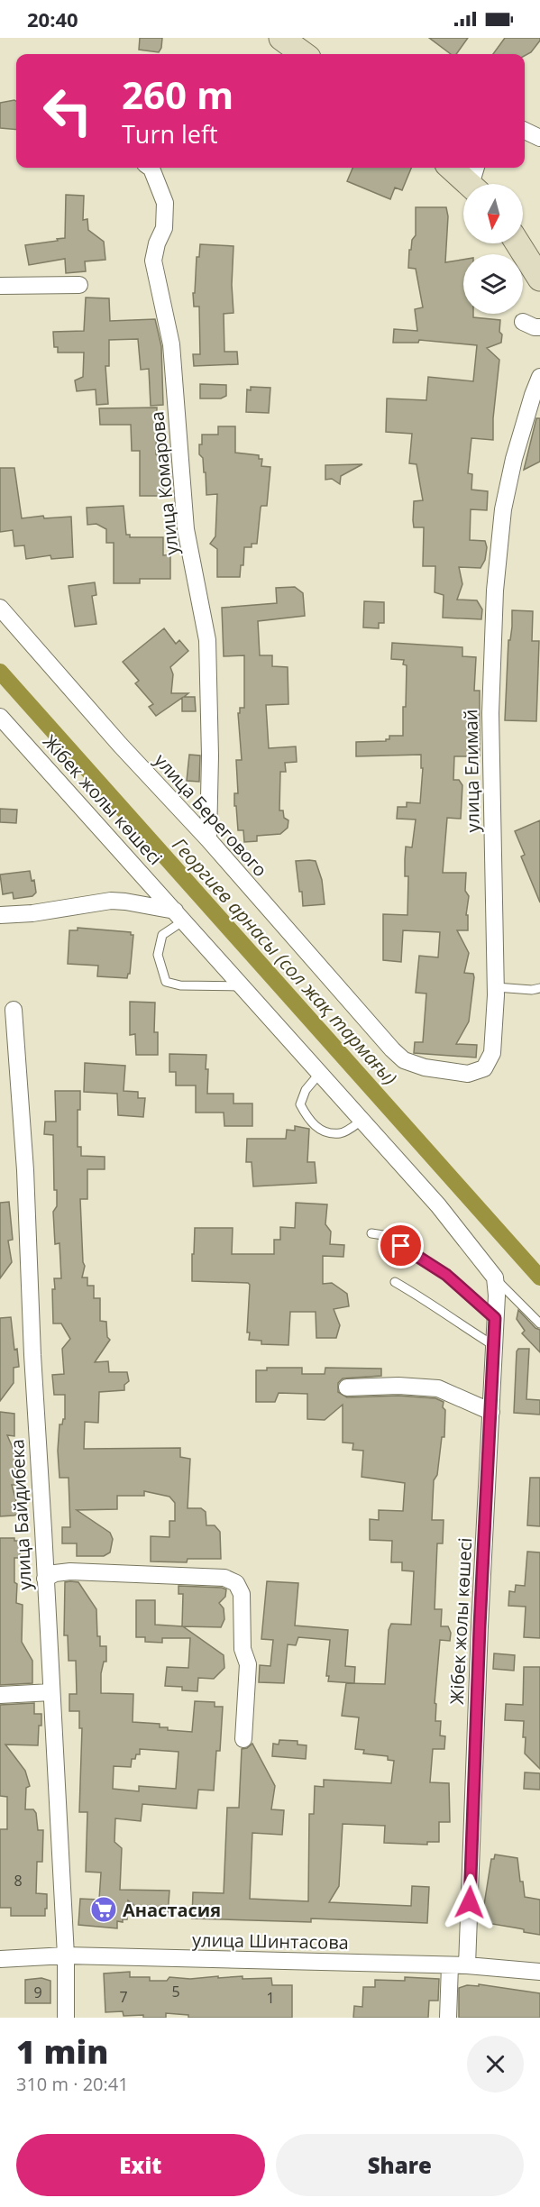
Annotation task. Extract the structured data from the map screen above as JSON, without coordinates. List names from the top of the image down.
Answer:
{
  "streets": {
    "street": [
      "улица Комарова",
      "улица Елимай",
      "Жібек жолы көшесі",
      "улица Берегового",
      "улица Байдибека",
      "улица Шинтасова"
    ]
  },
  "crossings": [
    ["улица Комарова", "улица Берегового"],
    ["улица Елимай", "улица Берегового"],
    ["Жібек жолы көшесі", "улица Шинтасова"],
    ["улица Байдибека", "улица Шинтасова"]
  ],
  "water": ["Георгиев арнасы (сол жақ тармағы)"],
  "places": {
    "supermarket": ["Анастасия"]
  },
  "house_numbers": [
    "8",
    "5",
    "9",
    "7",
    "1"
  ],
  "north": "bottom",
  "page": {
    "status": "20:40",
    "turn": ["260 m", "Turn left"],
    "heading": ["1 min", "310 m · 20:41"],
    "buttons": ["Exit", "Share"]
  }
}
